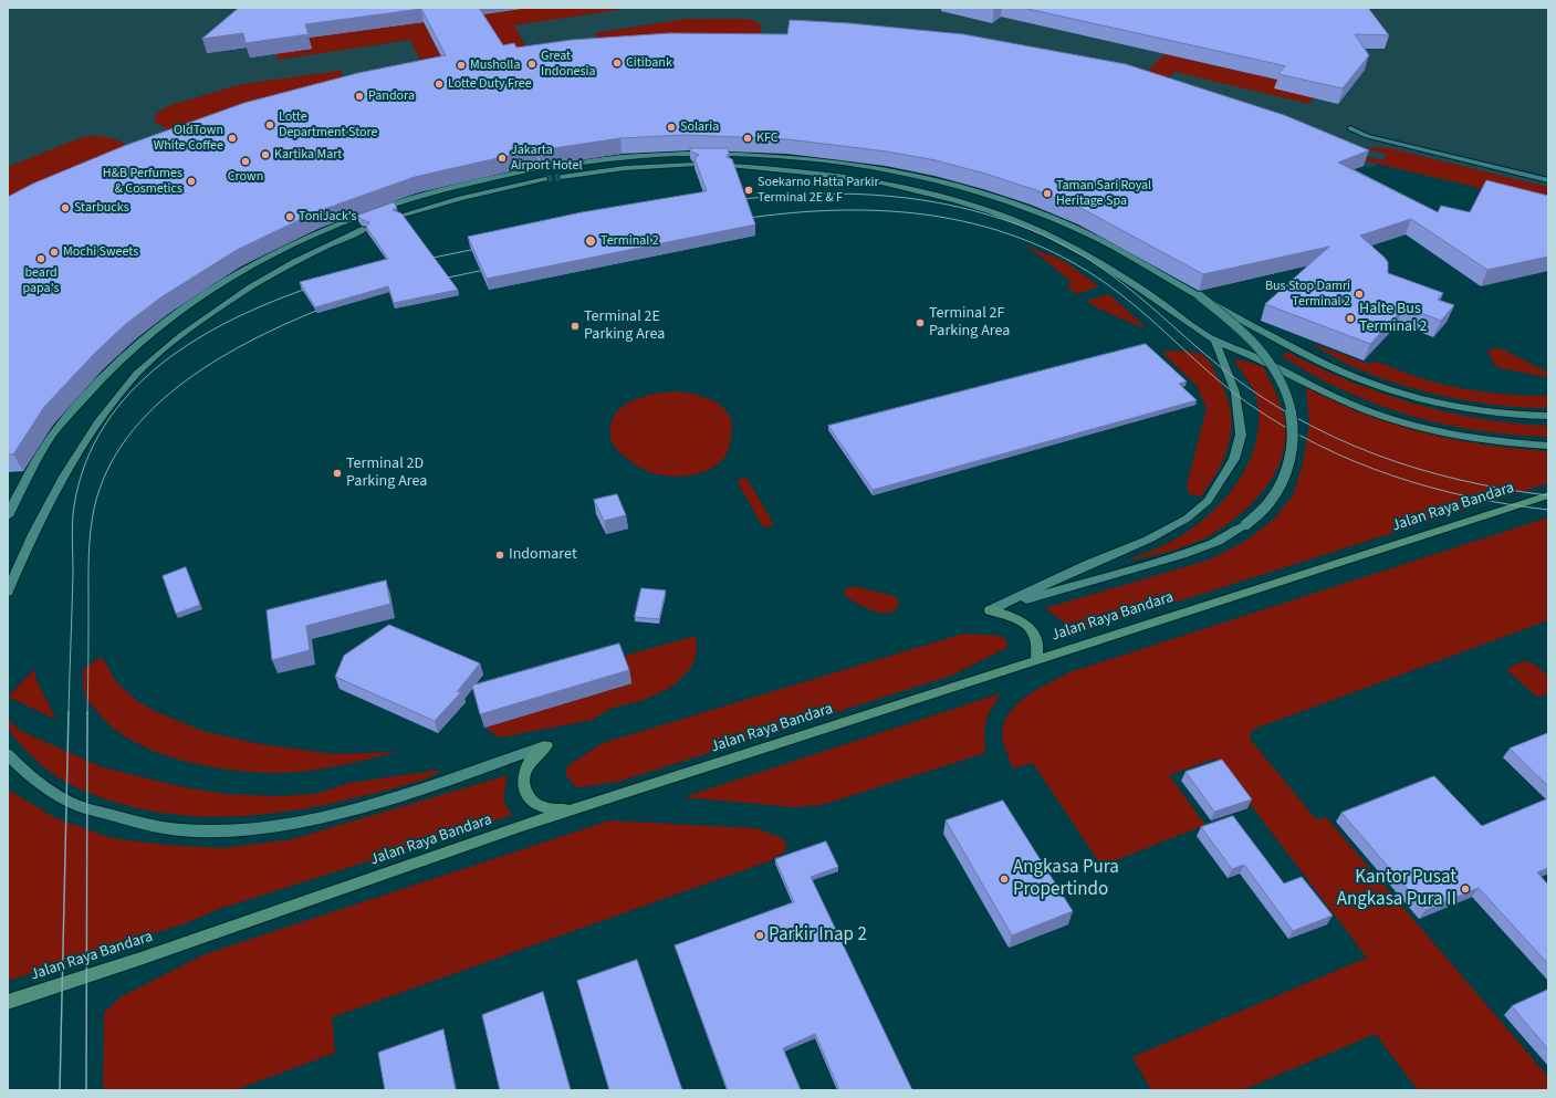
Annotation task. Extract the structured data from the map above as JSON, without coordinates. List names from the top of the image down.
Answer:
{
  "streets": {
    "main road": ["Jalan Raya Bandara"]
  },
  "places": [
    "Citibank",
    "Great Indonesia",
    "Musholla",
    "Lotte Duty Free",
    "Pandora",
    "Lotte Department Store",
    "Solaria",
    "OldTown White Coffee",
    "KFC",
    "Kartika Mart",
    "Jakarta Airport Hotel",
    "Crown",
    "H&B Perfumes & Cosmetics",
    "Soekarno Hatta Parkir Terminal 2E & F",
    "Taman Sari Royal Heritage Spa",
    "Starbucks",
    "ToniJack's",
    "Terminal 2",
    "Mochi Sweets",
    "beard papa's",
    "Bus Stop Damri Terminal 2",
    "Halte Bus Terminal 2",
    "Terminal 2F Parking Area",
    "Terminal 2E Parking Area",
    "Terminal 2D Parking Area",
    "Indomaret",
    "Angkasa Pura Propertindo",
    "Kantor Pusat Angkasa Pura II",
    "Parkir Inap 2"
  ]
}
